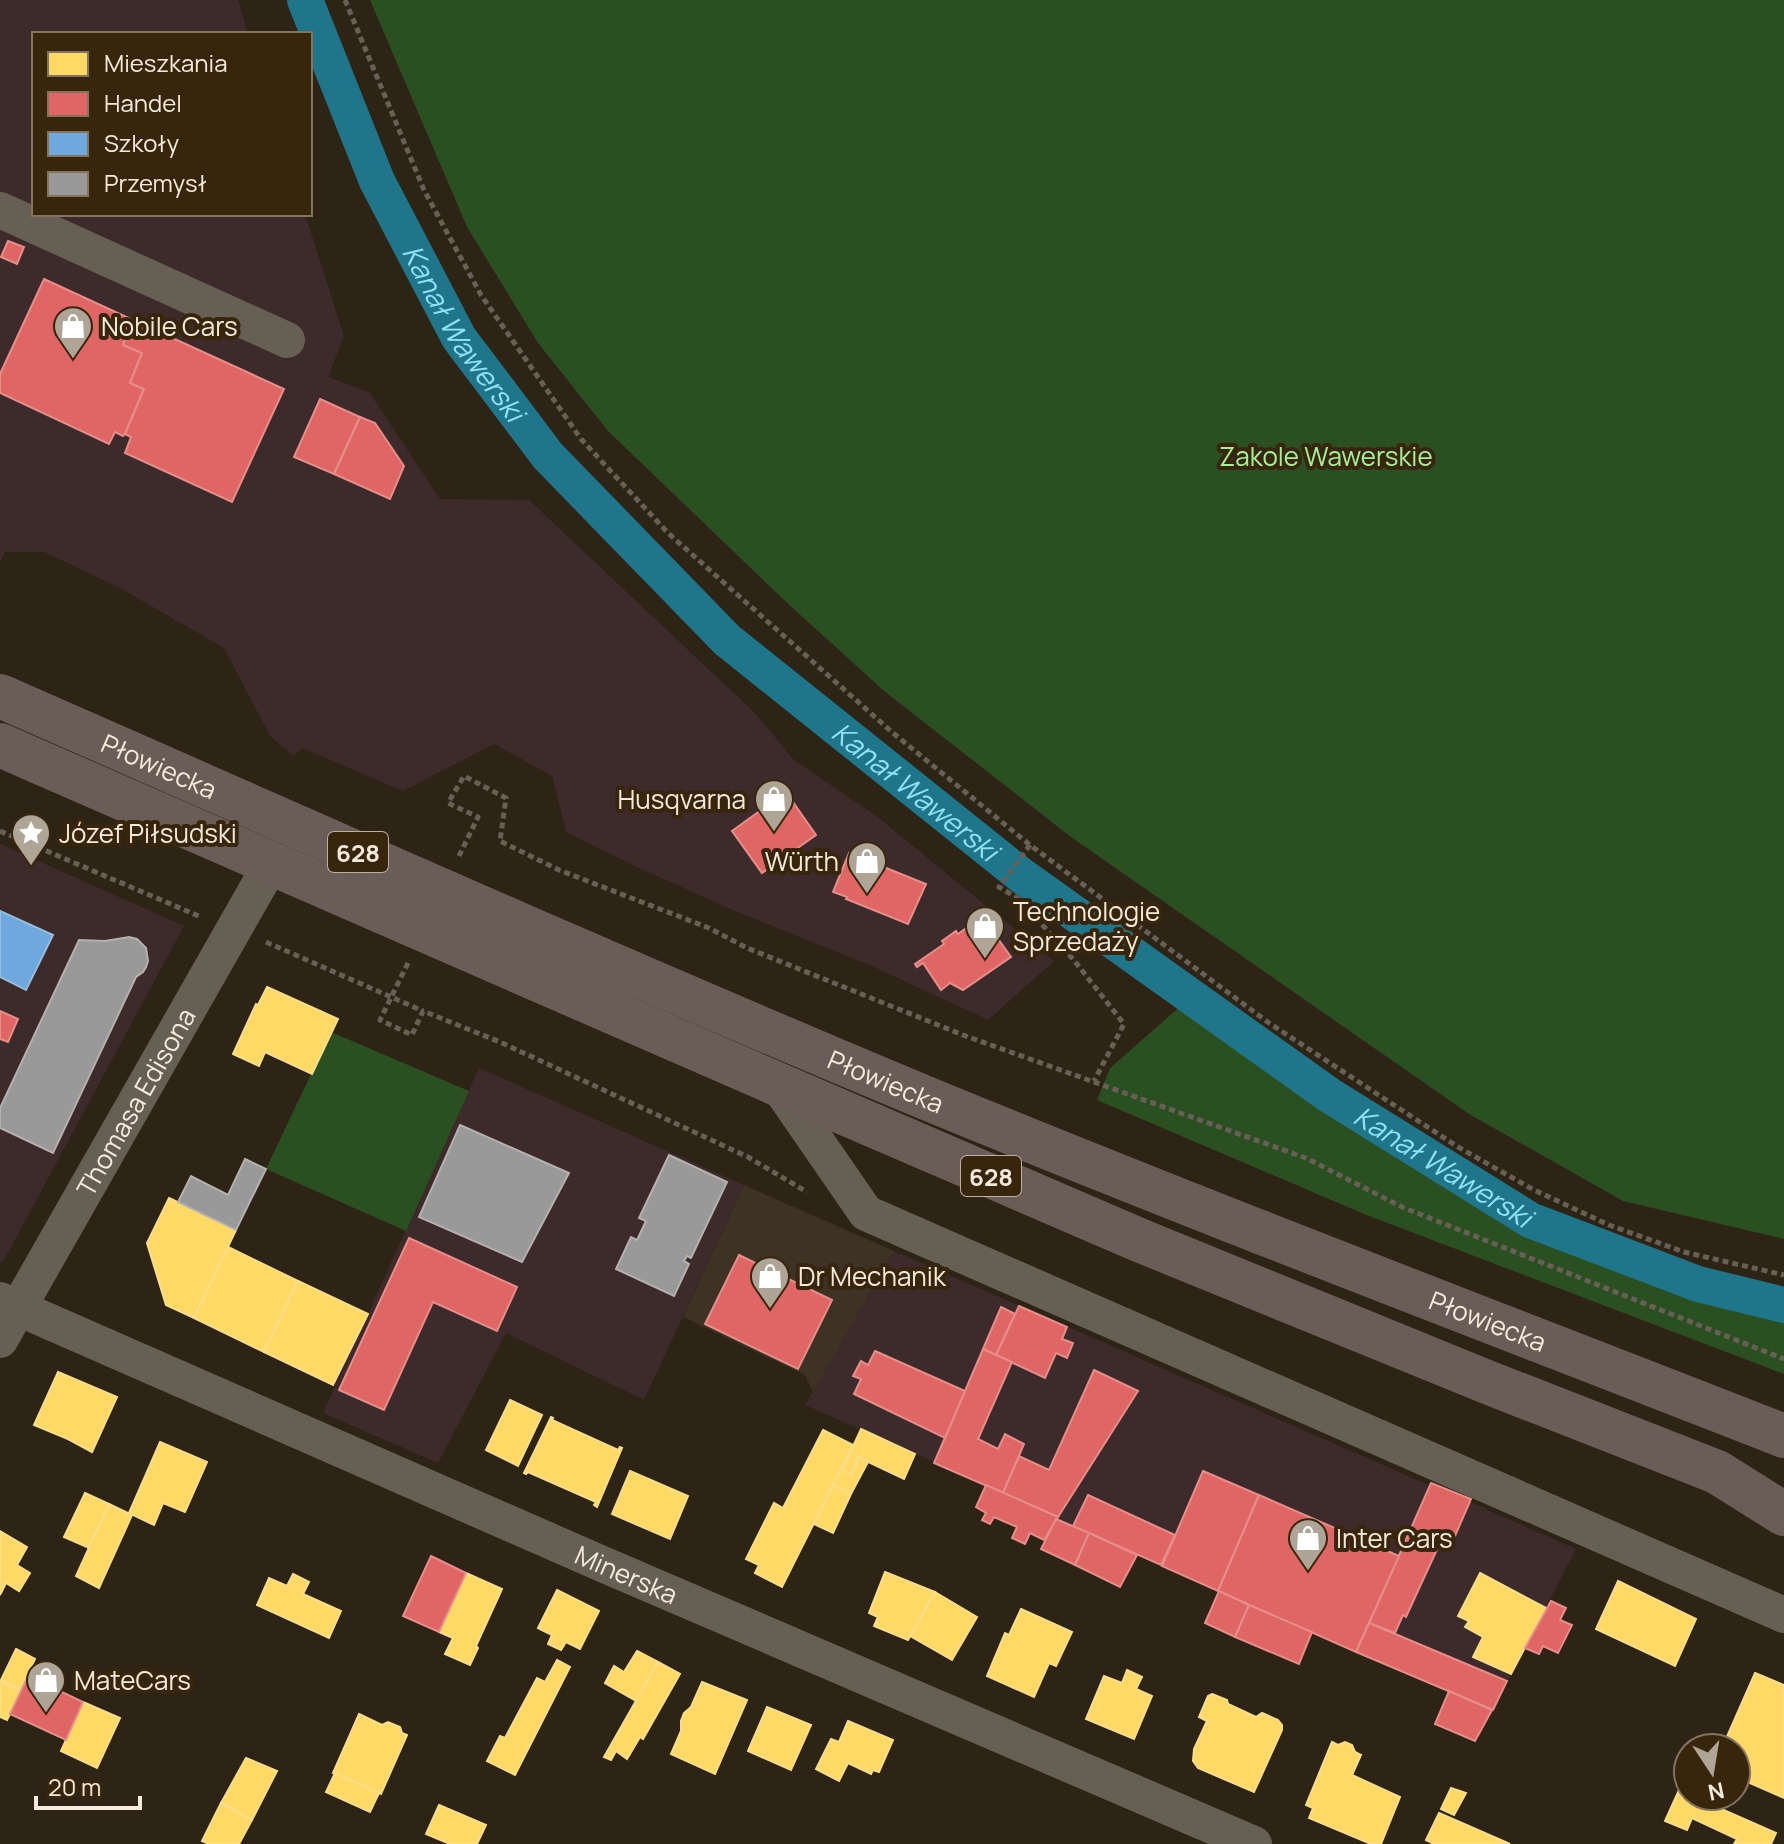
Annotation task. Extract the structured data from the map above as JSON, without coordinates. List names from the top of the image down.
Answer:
{
  "streets": {
    "main road": ["Płowiecka", "628"],
    "street": ["Thomasa Edisona", "Minerska"]
  },
  "crossings": [
    ["Płowiecka", "628"],
    ["Płowiecka", "Thomasa Edisona"],
    ["Thomasa Edisona", "Minerska"]
  ],
  "water": ["Kanał Wawerski"],
  "parks": ["Zakole Wawerskie"],
  "places": {
    "shop": [
      "Nobile Cars",
      "Husqvarna",
      "Würth",
      "Technologie Sprzedaży",
      "Dr Mechanik",
      "Inter Cars",
      "MateCars"
    ],
    "place": ["Józef Piłsudski"]
  },
  "legend": [
    "Mieszkania",
    "Handel",
    "Szkoły",
    "Przemysł"
  ],
  "scale_bar": "20 m",
  "north": "bottom"
}
